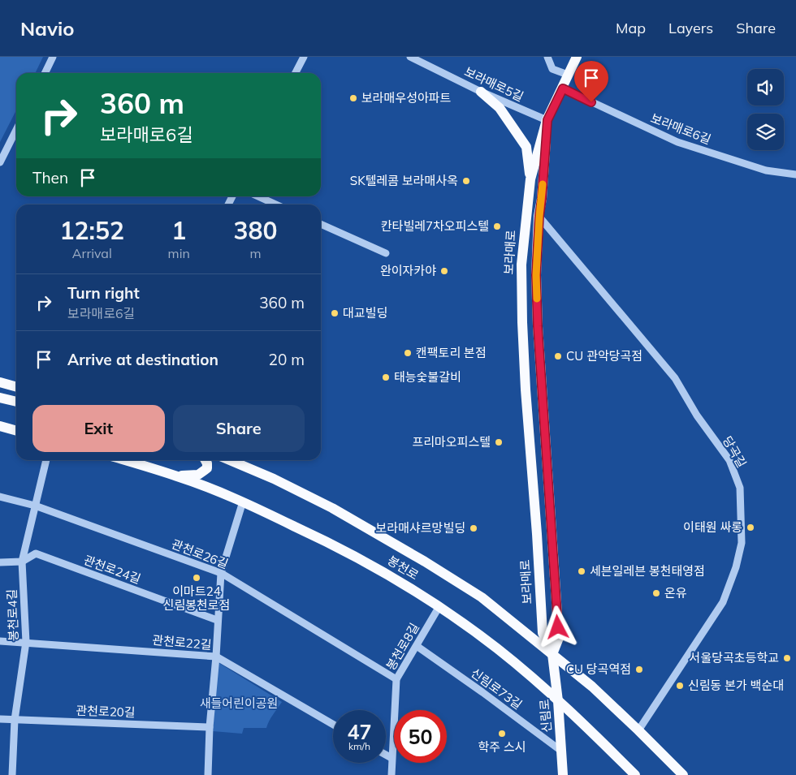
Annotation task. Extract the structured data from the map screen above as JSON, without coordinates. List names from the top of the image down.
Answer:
{
  "streets": {
    "main road": ["보라매로", "봉천로", "신림로"],
    "street": [
      "보라매로5길",
      "보라매로6길",
      "당곡길",
      "관천로26길",
      "관천로24길",
      "봉천로4길",
      "관천로22길",
      "봉천로8길",
      "신림로73길",
      "관천로20길"
    ]
  },
  "crossings": [
    ["보라매로5길", "보라매로"],
    ["보라매로6길", "보라매로"],
    ["보라매로", "당곡길"],
    ["보라매로", "봉천로"],
    ["보라매로", "신림로"],
    ["당곡길", "봉천로"],
    ["관천로26길", "봉천로4길"],
    ["관천로26길", "봉천로8길"],
    ["봉천로", "봉천로8길"],
    ["봉천로", "신림로"],
    ["관천로24길", "봉천로4길"],
    ["봉천로4길", "관천로22길"],
    ["봉천로4길", "관천로20길"],
    ["봉천로8길", "신림로73길"],
    ["신림로73길", "신림로"]
  ],
  "parks": ["새들어린이공원"],
  "places": [
    "보라매우성아파트",
    "SK텔레콤 보라매사옥",
    "칸타빌레7차오피스텔",
    "완이자카야",
    "대교빌딩",
    "캔팩토리 본점",
    "CU 관악당곡점",
    "태능숯불갈비",
    "프리마오피스텔",
    "이태원 싸롱",
    "보라매샤르망빌딩",
    "세븐일레븐 봉천태영점",
    "이마트24 신림봉천로점",
    "온유",
    "서울당곡초등학교",
    "CU 당곡역점",
    "신림동 본가 백순대",
    "학주 스시"
  ],
  "page": {
    "header": "Navio",
    "nav": ["Map", "Layers", "Share"],
    "turn": ["360 m", "보라매로6길"],
    "then": "Then",
    "eta": [
      "12:52",
      "Arrival",
      "1",
      "min",
      "380",
      "m"
    ],
    "list": [
      {
        "name": "Turn right",
        "note": "보라매로6길",
        "value": "360 m"
      },
      {
        "name": "Arrive at destination",
        "value": "20 m"
      }
    ],
    "buttons": ["Exit", "Share"],
    "speed": "47 km/h",
    "limit": "50"
  }
}
